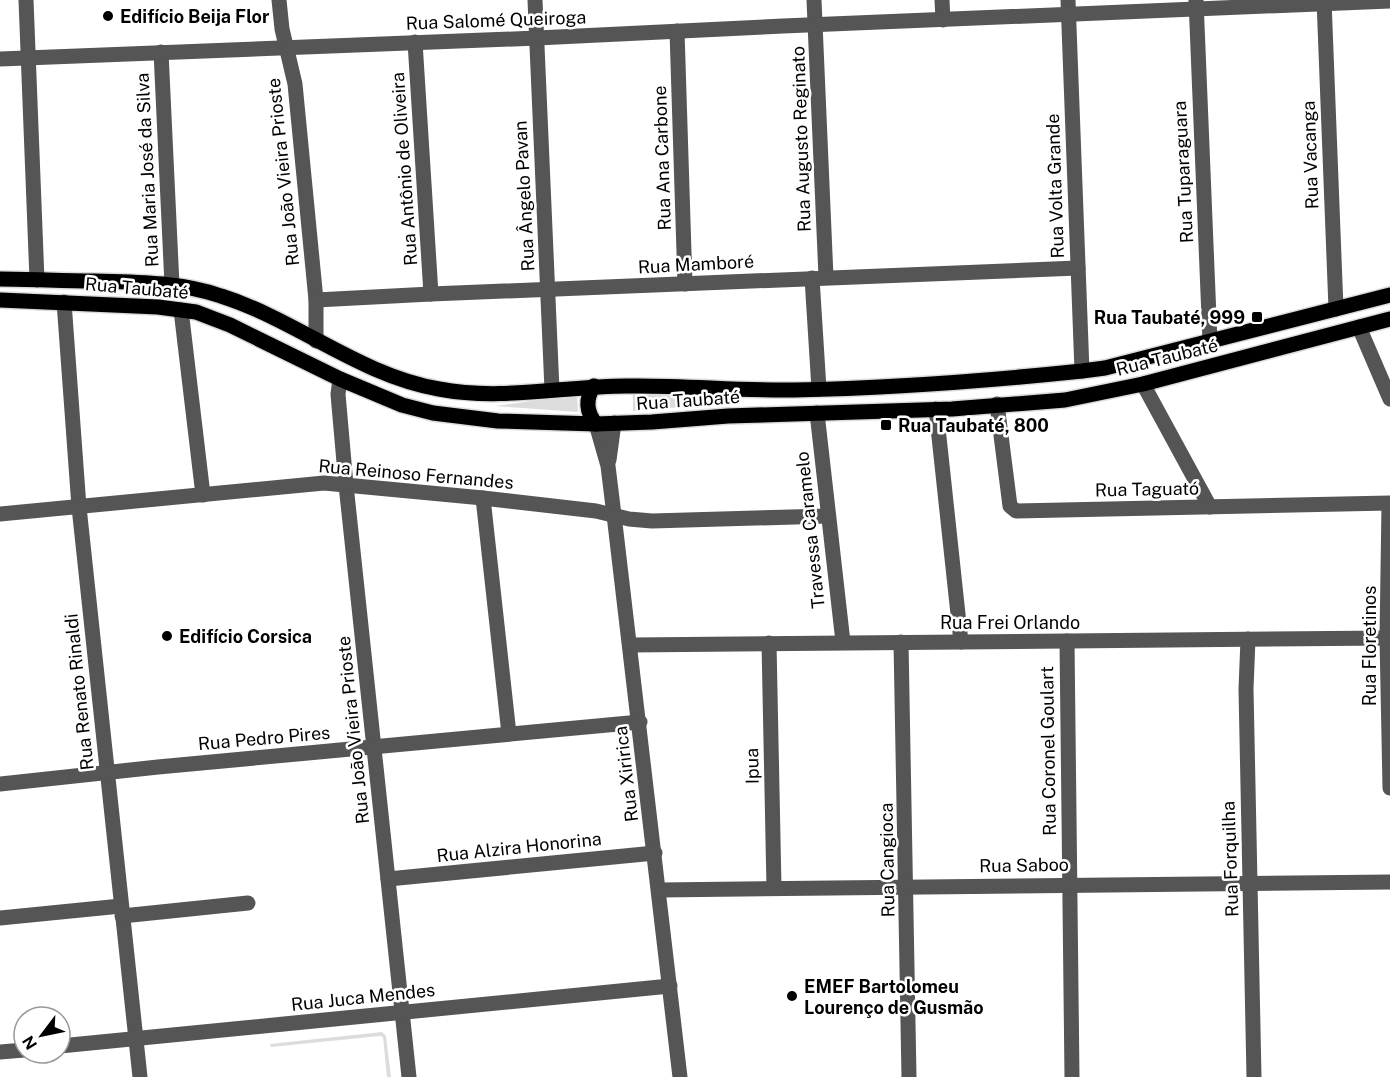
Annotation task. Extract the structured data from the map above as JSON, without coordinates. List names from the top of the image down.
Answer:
{
  "streets": {
    "main road": ["Rua Taubaté"],
    "street": [
      "Rua Salomé Queiroga",
      "Rua Augusto Reginato",
      "Rua Vacanga",
      "Rua Ana Carbone",
      "Rua Antônio de Oliveira",
      "Rua Maria José da Silva",
      "Rua João Vieira Prioste",
      "Rua Tuparaguara",
      "Rua Volta Grande",
      "Rua Ângelo Pavan",
      "Rua Mamboré",
      "Rua Reinoso Fernandes",
      "Rua Taguató",
      "Travessa Caramelo",
      "Rua Frei Orlando",
      "Rua Floretinos",
      "Rua Renato Rinaldi",
      "Rua Pedro Pires",
      "Rua Coronel Goulart",
      "Ipua",
      "Rua Xiririca",
      "Rua Alzira Honorina",
      "Rua Forquilha",
      "Rua Cangioca",
      "Rua Saboo",
      "Rua Juca Mendes"
    ]
  },
  "crossings": [
    ["Rua Salomé Queiroga", "Rua Augusto Reginato"],
    ["Rua Salomé Queiroga", "Rua Vacanga"],
    ["Rua Salomé Queiroga", "Rua Ana Carbone"],
    ["Rua Salomé Queiroga", "Rua Antônio de Oliveira"],
    ["Rua Salomé Queiroga", "Rua Maria José da Silva"],
    ["Rua Salomé Queiroga", "Rua João Vieira Prioste"],
    ["Rua Salomé Queiroga", "Rua Tuparaguara"],
    ["Rua Salomé Queiroga", "Rua Volta Grande"],
    ["Rua Salomé Queiroga", "Rua Ângelo Pavan"],
    ["Rua Augusto Reginato", "Rua Mamboré"],
    ["Rua Augusto Reginato", "Rua Taubaté"],
    ["Rua Vacanga", "Rua Taubaté"],
    ["Rua Ana Carbone", "Rua Mamboré"],
    ["Rua Antônio de Oliveira", "Rua Mamboré"],
    ["Rua Maria José da Silva", "Rua Taubaté"],
    ["Rua João Vieira Prioste", "Rua Mamboré"],
    ["Rua João Vieira Prioste", "Rua Taubaté"],
    ["Rua João Vieira Prioste", "Rua Reinoso Fernandes"],
    ["Rua João Vieira Prioste", "Rua Pedro Pires"],
    ["Rua João Vieira Prioste", "Rua Alzira Honorina"],
    ["Rua João Vieira Prioste", "Rua Juca Mendes"],
    ["Rua Tuparaguara", "Rua Taubaté"],
    ["Rua Volta Grande", "Rua Mamboré"],
    ["Rua Volta Grande", "Rua Taubaté"],
    ["Rua Ângelo Pavan", "Rua Mamboré"],
    ["Rua Ângelo Pavan", "Rua Taubaté"],
    ["Rua Taubaté", "Rua Taguató"],
    ["Rua Taubaté", "Travessa Caramelo"],
    ["Rua Taubaté", "Rua Renato Rinaldi"],
    ["Rua Taubaté", "Rua Xiririca"],
    ["Rua Reinoso Fernandes", "Travessa Caramelo"],
    ["Rua Reinoso Fernandes", "Rua Renato Rinaldi"],
    ["Rua Reinoso Fernandes", "Rua Xiririca"],
    ["Rua Taguató", "Rua Floretinos"],
    ["Travessa Caramelo", "Rua Frei Orlando"],
    ["Rua Frei Orlando", "Rua Floretinos"],
    ["Rua Frei Orlando", "Rua Coronel Goulart"],
    ["Rua Frei Orlando", "Ipua"],
    ["Rua Frei Orlando", "Rua Xiririca"],
    ["Rua Frei Orlando", "Rua Forquilha"],
    ["Rua Frei Orlando", "Rua Cangioca"],
    ["Rua Renato Rinaldi", "Rua Pedro Pires"],
    ["Rua Renato Rinaldi", "Rua Juca Mendes"],
    ["Rua Pedro Pires", "Rua Xiririca"],
    ["Rua Coronel Goulart", "Rua Saboo"],
    ["Ipua", "Rua Saboo"],
    ["Rua Xiririca", "Rua Alzira Honorina"],
    ["Rua Xiririca", "Rua Saboo"],
    ["Rua Xiririca", "Rua Juca Mendes"],
    ["Rua Forquilha", "Rua Saboo"],
    ["Rua Cangioca", "Rua Saboo"]
  ],
  "places": {
    "other": ["Edifício Beija Flor", "Edifício Corsica", "EMEF Bartolomeu Lourenço de Gusmão"],
    "transit": ["Rua Taubaté, 999", "Rua Taubaté, 800"]
  },
  "north": "bottom left"
}
